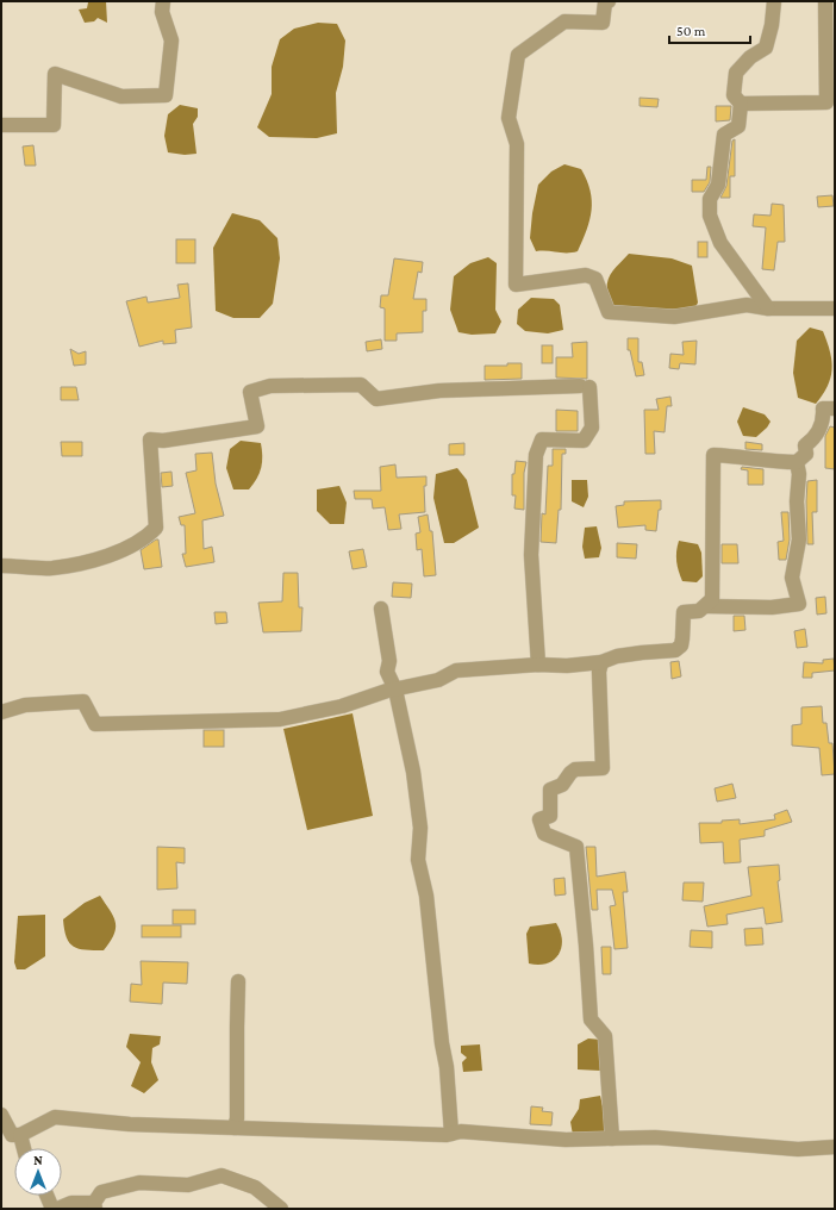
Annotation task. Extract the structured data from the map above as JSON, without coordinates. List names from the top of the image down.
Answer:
{
  "scale_bar": "50 m",
  "north": "top"
}
